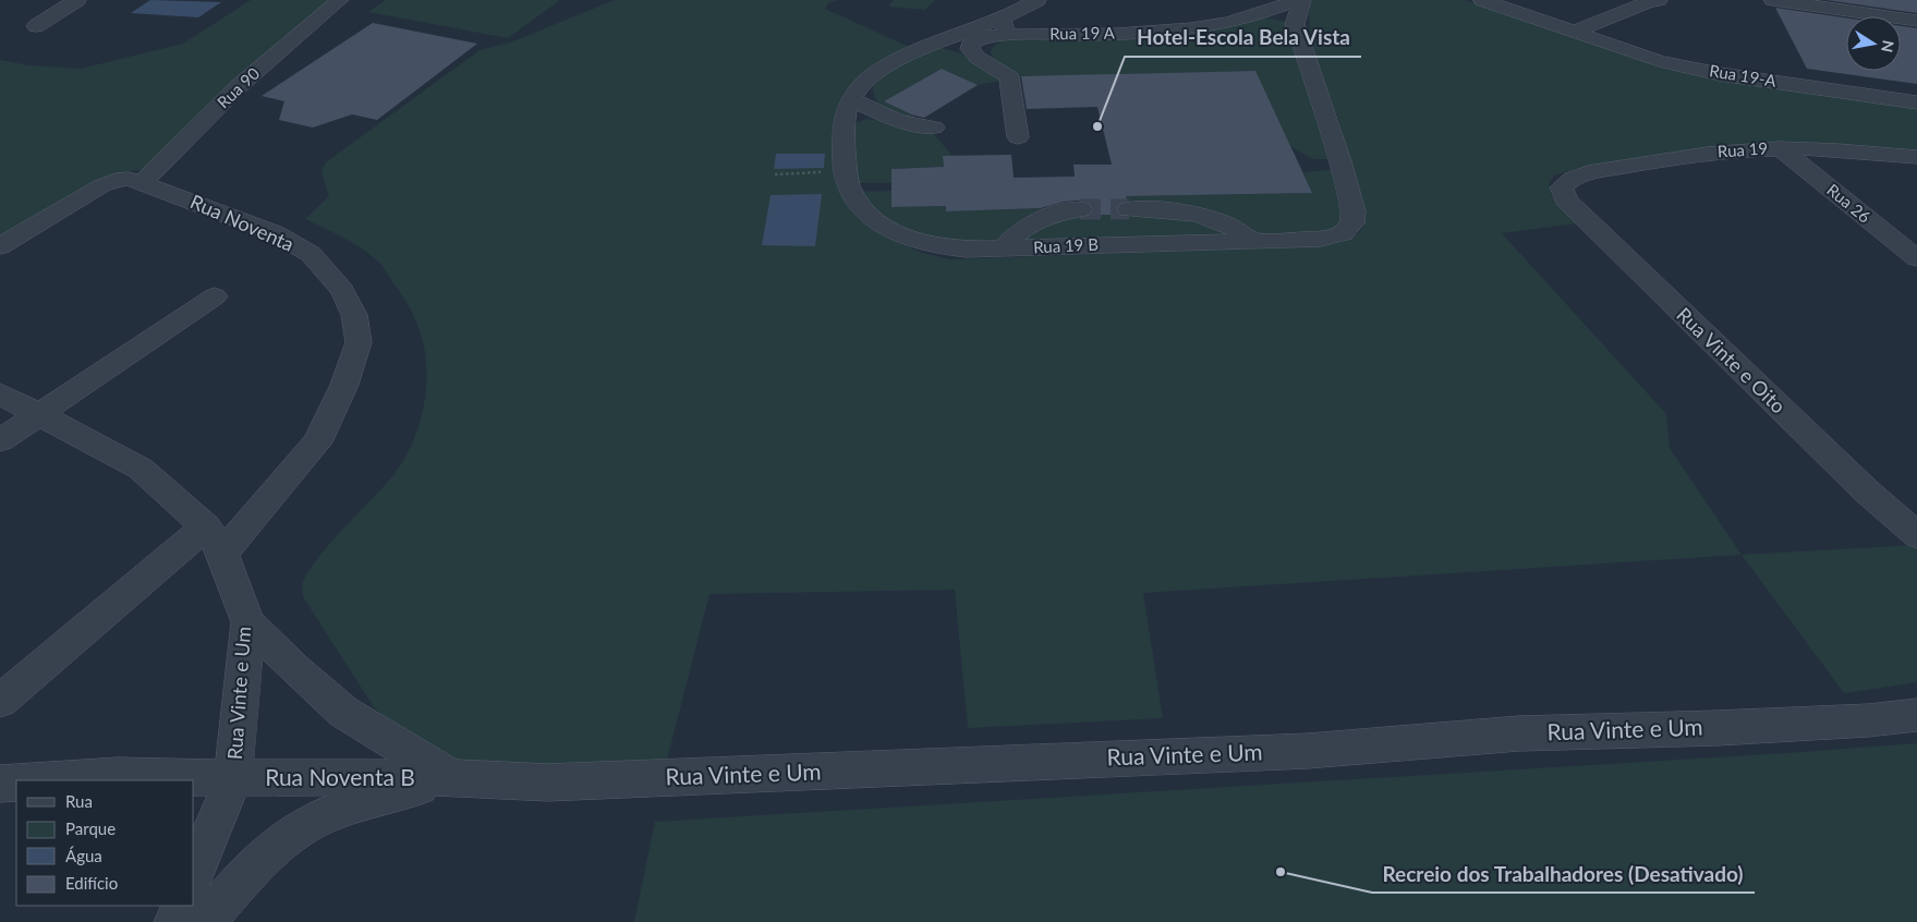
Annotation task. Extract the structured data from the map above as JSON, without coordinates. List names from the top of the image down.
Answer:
{
  "streets": {
    "street": [
      "Rua 19 A",
      "Rua 19-A",
      "Rua 90",
      "Rua 19",
      "Rua 26",
      "Rua Noventa",
      "Rua 19 B",
      "Rua Vinte e Oito",
      "Rua Vinte e Um",
      "Rua Noventa B"
    ]
  },
  "crossings": [
    ["Rua 19 A", "Rua 19 B"],
    ["Rua 90", "Rua Noventa"],
    ["Rua 19", "Rua 26"],
    ["Rua 19", "Rua Vinte e Oito"],
    ["Rua Noventa", "Rua Vinte e Um"],
    ["Rua Vinte e Um", "Rua Noventa B"]
  ],
  "places": ["Hotel-Escola Bela Vista", "Recreio dos Trabalhadores (Desativado)"],
  "legend": [
    "Rua",
    "Parque",
    "Água",
    "Edifício"
  ],
  "north": "right"
}
